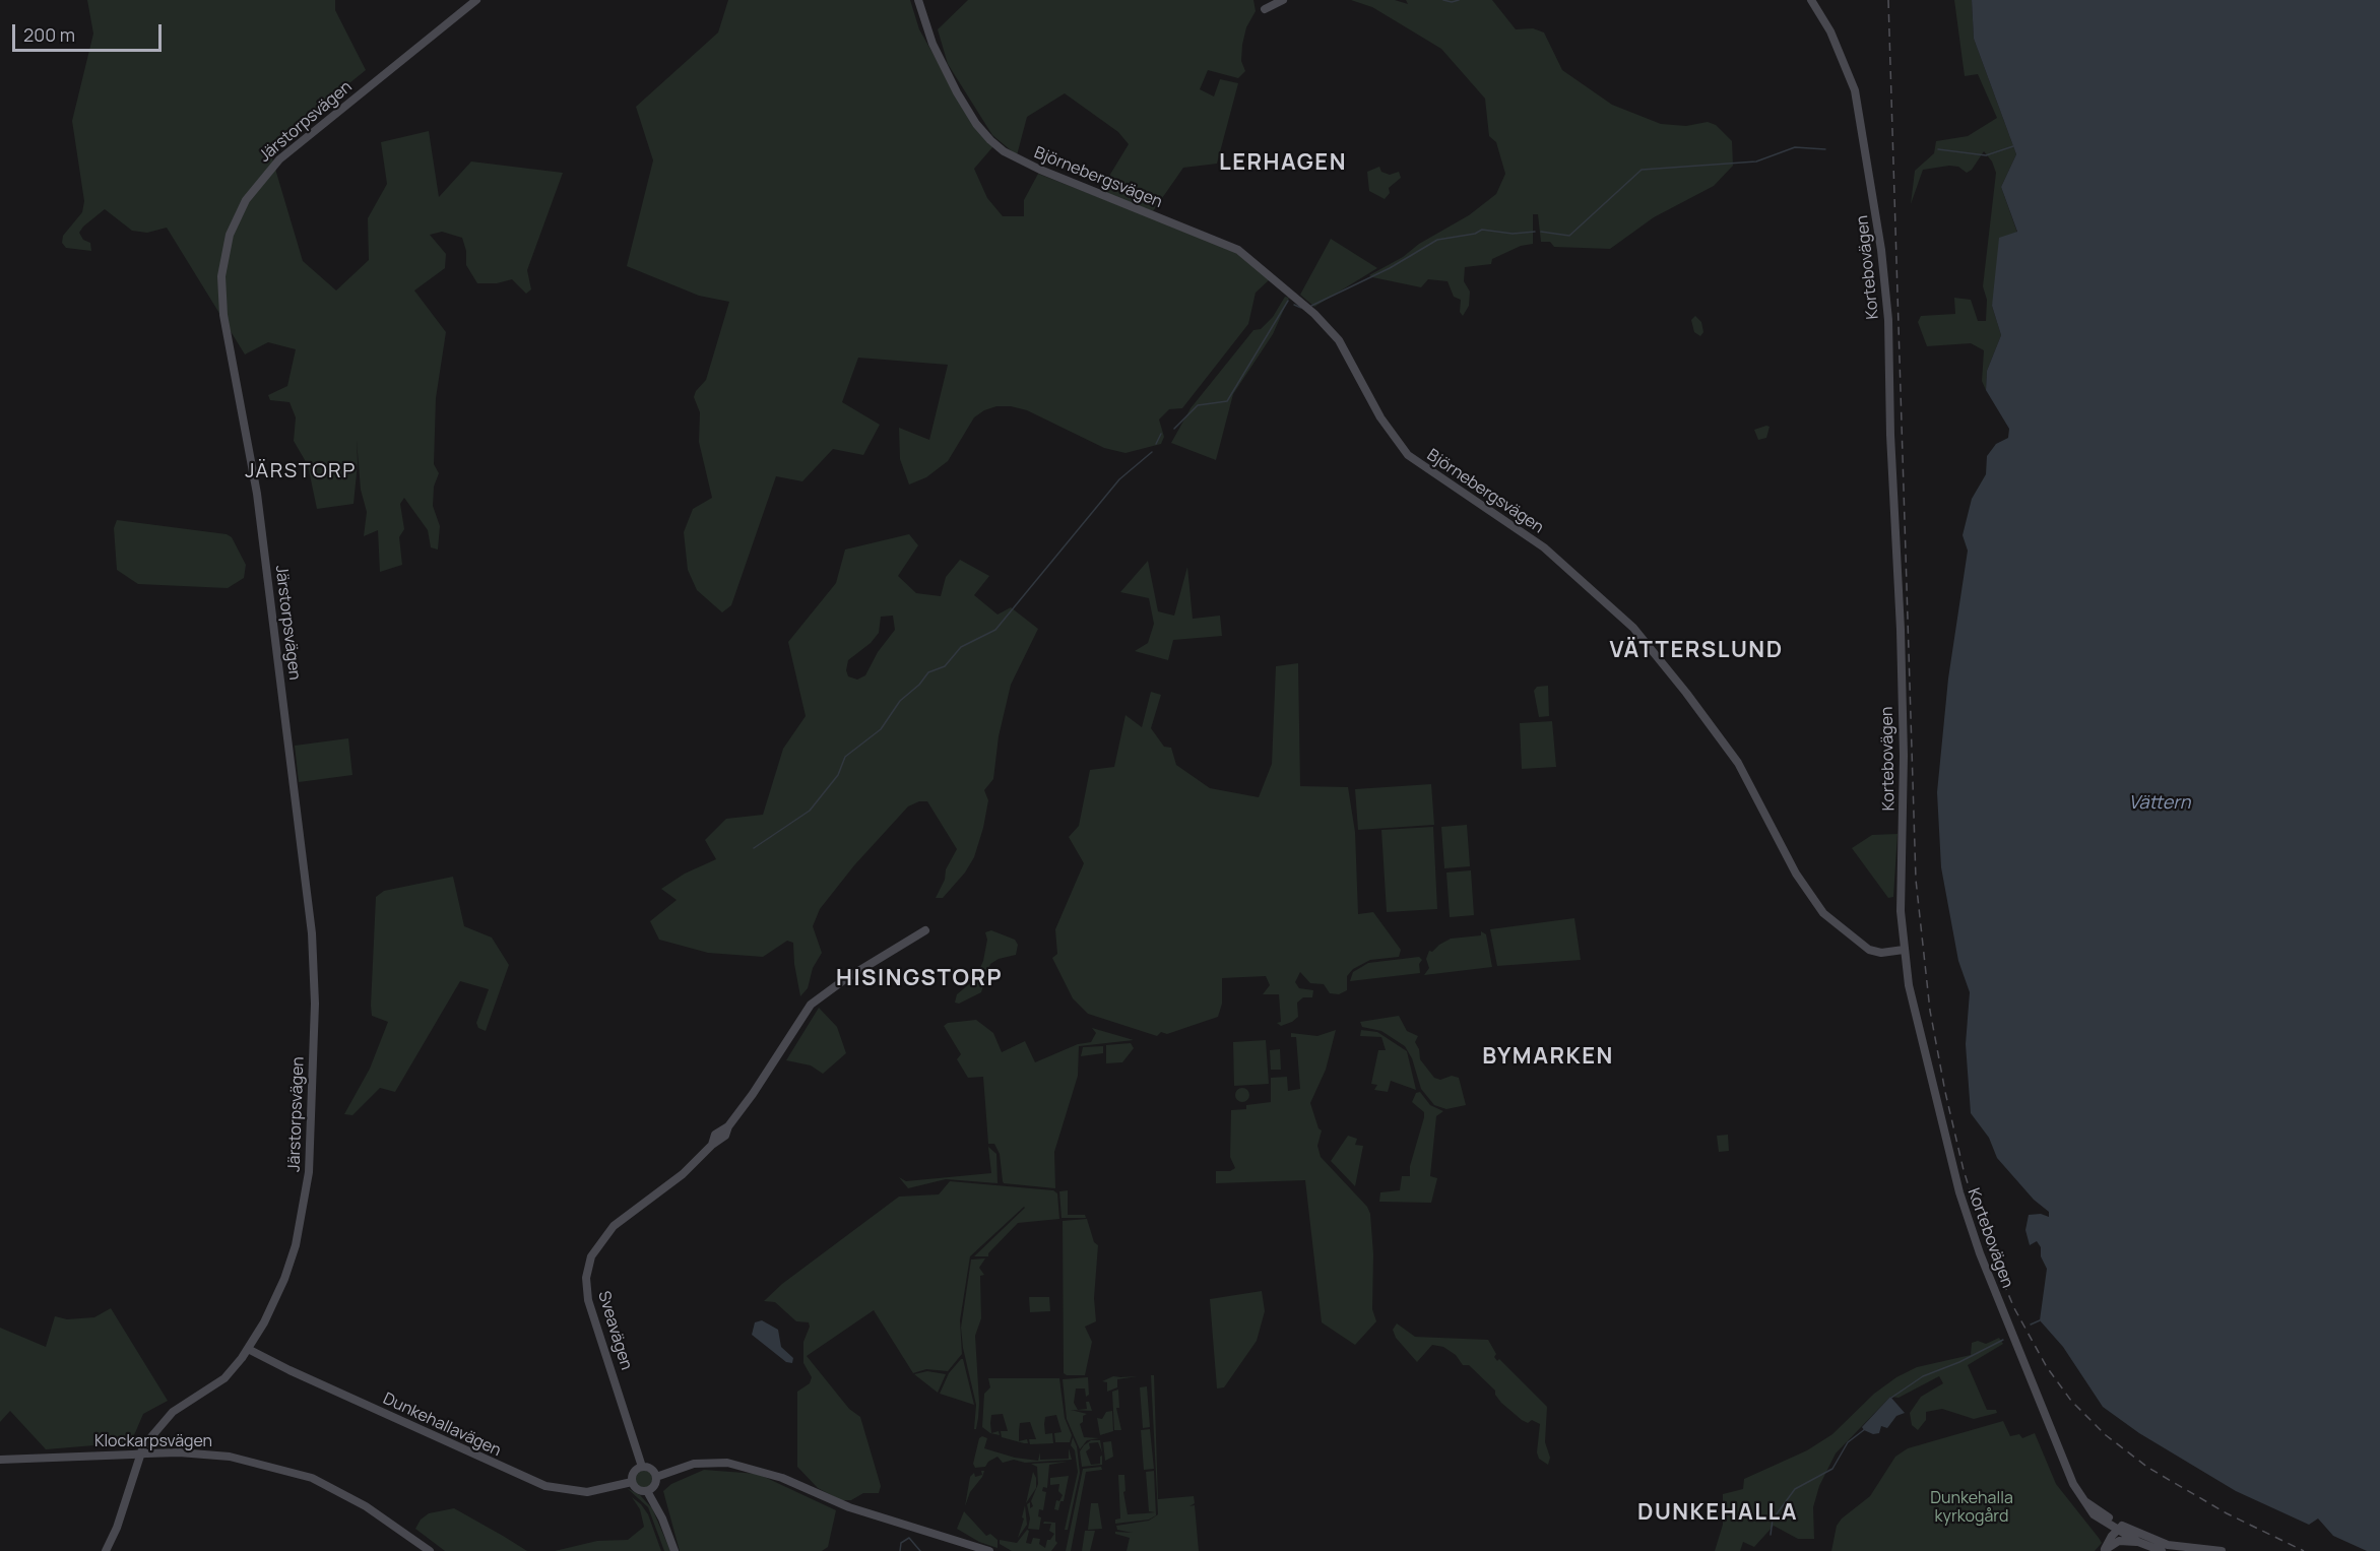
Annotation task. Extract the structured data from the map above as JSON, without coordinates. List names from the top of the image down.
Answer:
{
  "streets": {
    "street": [
      "Järstorpsvägen",
      "Björnebergsvägen",
      "Kortebovägen",
      "Sveavägen",
      "Dunkehallavägen",
      "Klockarpsvägen"
    ]
  },
  "crossings": [
    ["Järstorpsvägen", "Dunkehallavägen"],
    ["Björnebergsvägen", "Kortebovägen"],
    ["Sveavägen", "Dunkehallavägen"]
  ],
  "districts": [
    "LERHAGEN",
    "JÄRSTORP",
    "VÄTTERSLUND",
    "HISINGSTORP",
    "BYMARKEN",
    "DUNKEHALLA"
  ],
  "water": ["Vättern"],
  "parks": ["Dunkehalla kyrkogård"],
  "scale_bar": "200 m"
}
